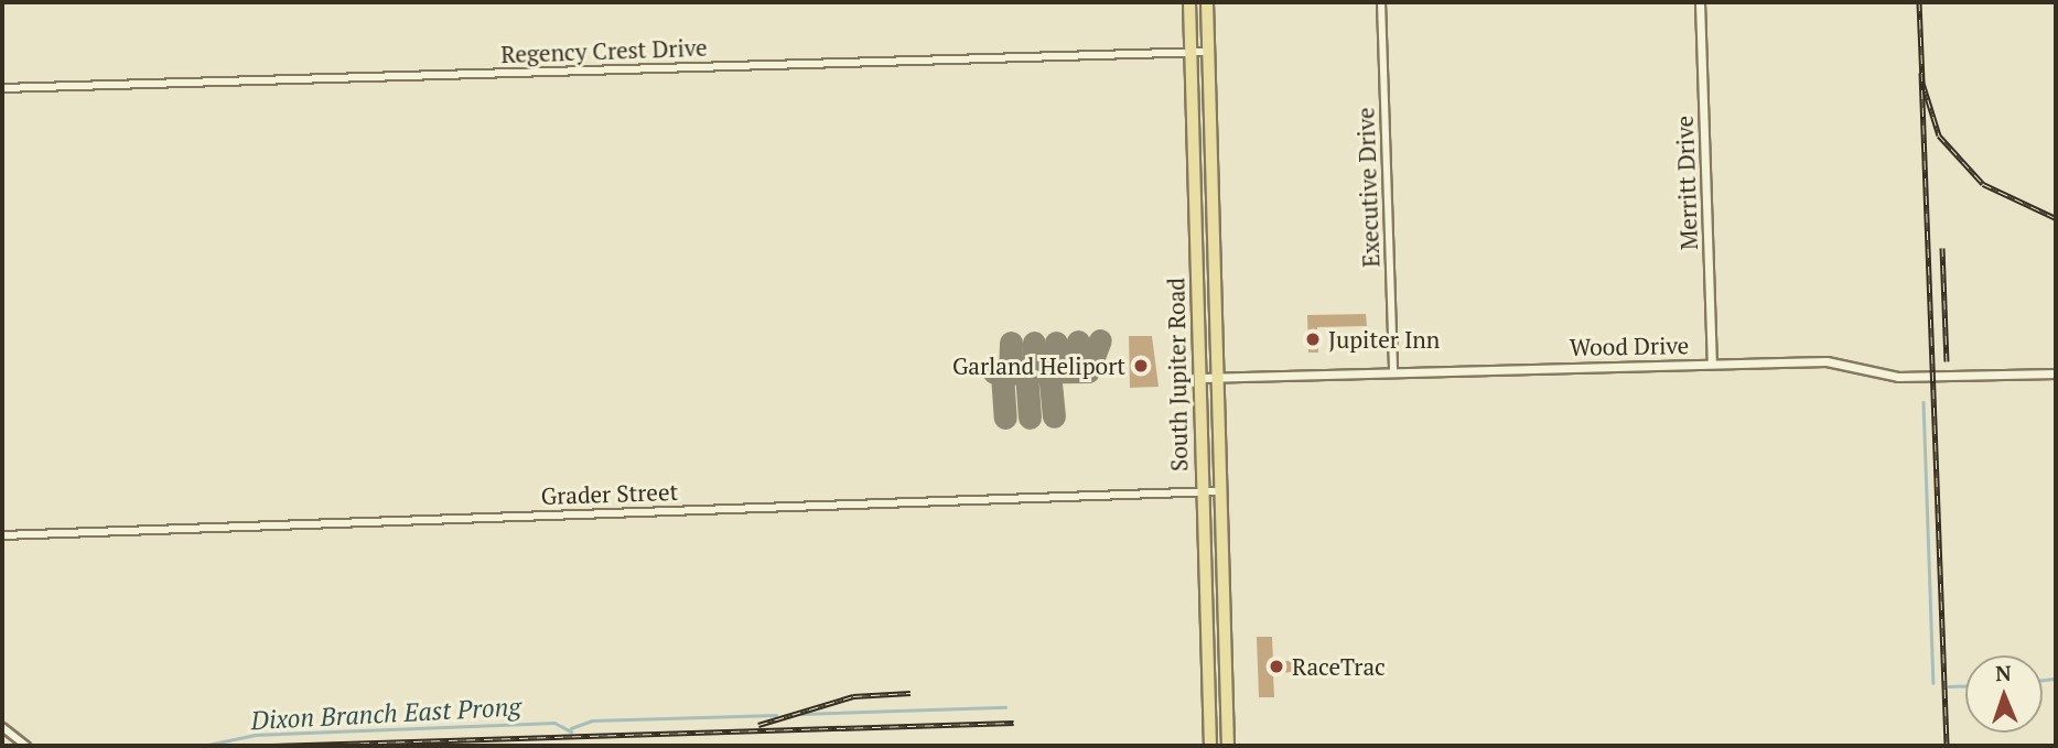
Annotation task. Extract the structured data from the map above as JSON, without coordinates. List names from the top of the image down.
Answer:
{
  "streets": {
    "main road": ["South Jupiter Road"],
    "street": [
      "Regency Crest Drive",
      "Merritt Drive",
      "Executive Drive",
      "Wood Drive",
      "Grader Street"
    ]
  },
  "crossings": [
    ["Regency Crest Drive", "South Jupiter Road"],
    ["Merritt Drive", "Wood Drive"],
    ["Executive Drive", "Wood Drive"],
    ["Wood Drive", "South Jupiter Road"],
    ["South Jupiter Road", "Grader Street"]
  ],
  "water": ["Dixon Branch East Prong"],
  "places": ["Jupiter Inn", "Garland Heliport", "RaceTrac"],
  "north": "top"
}
